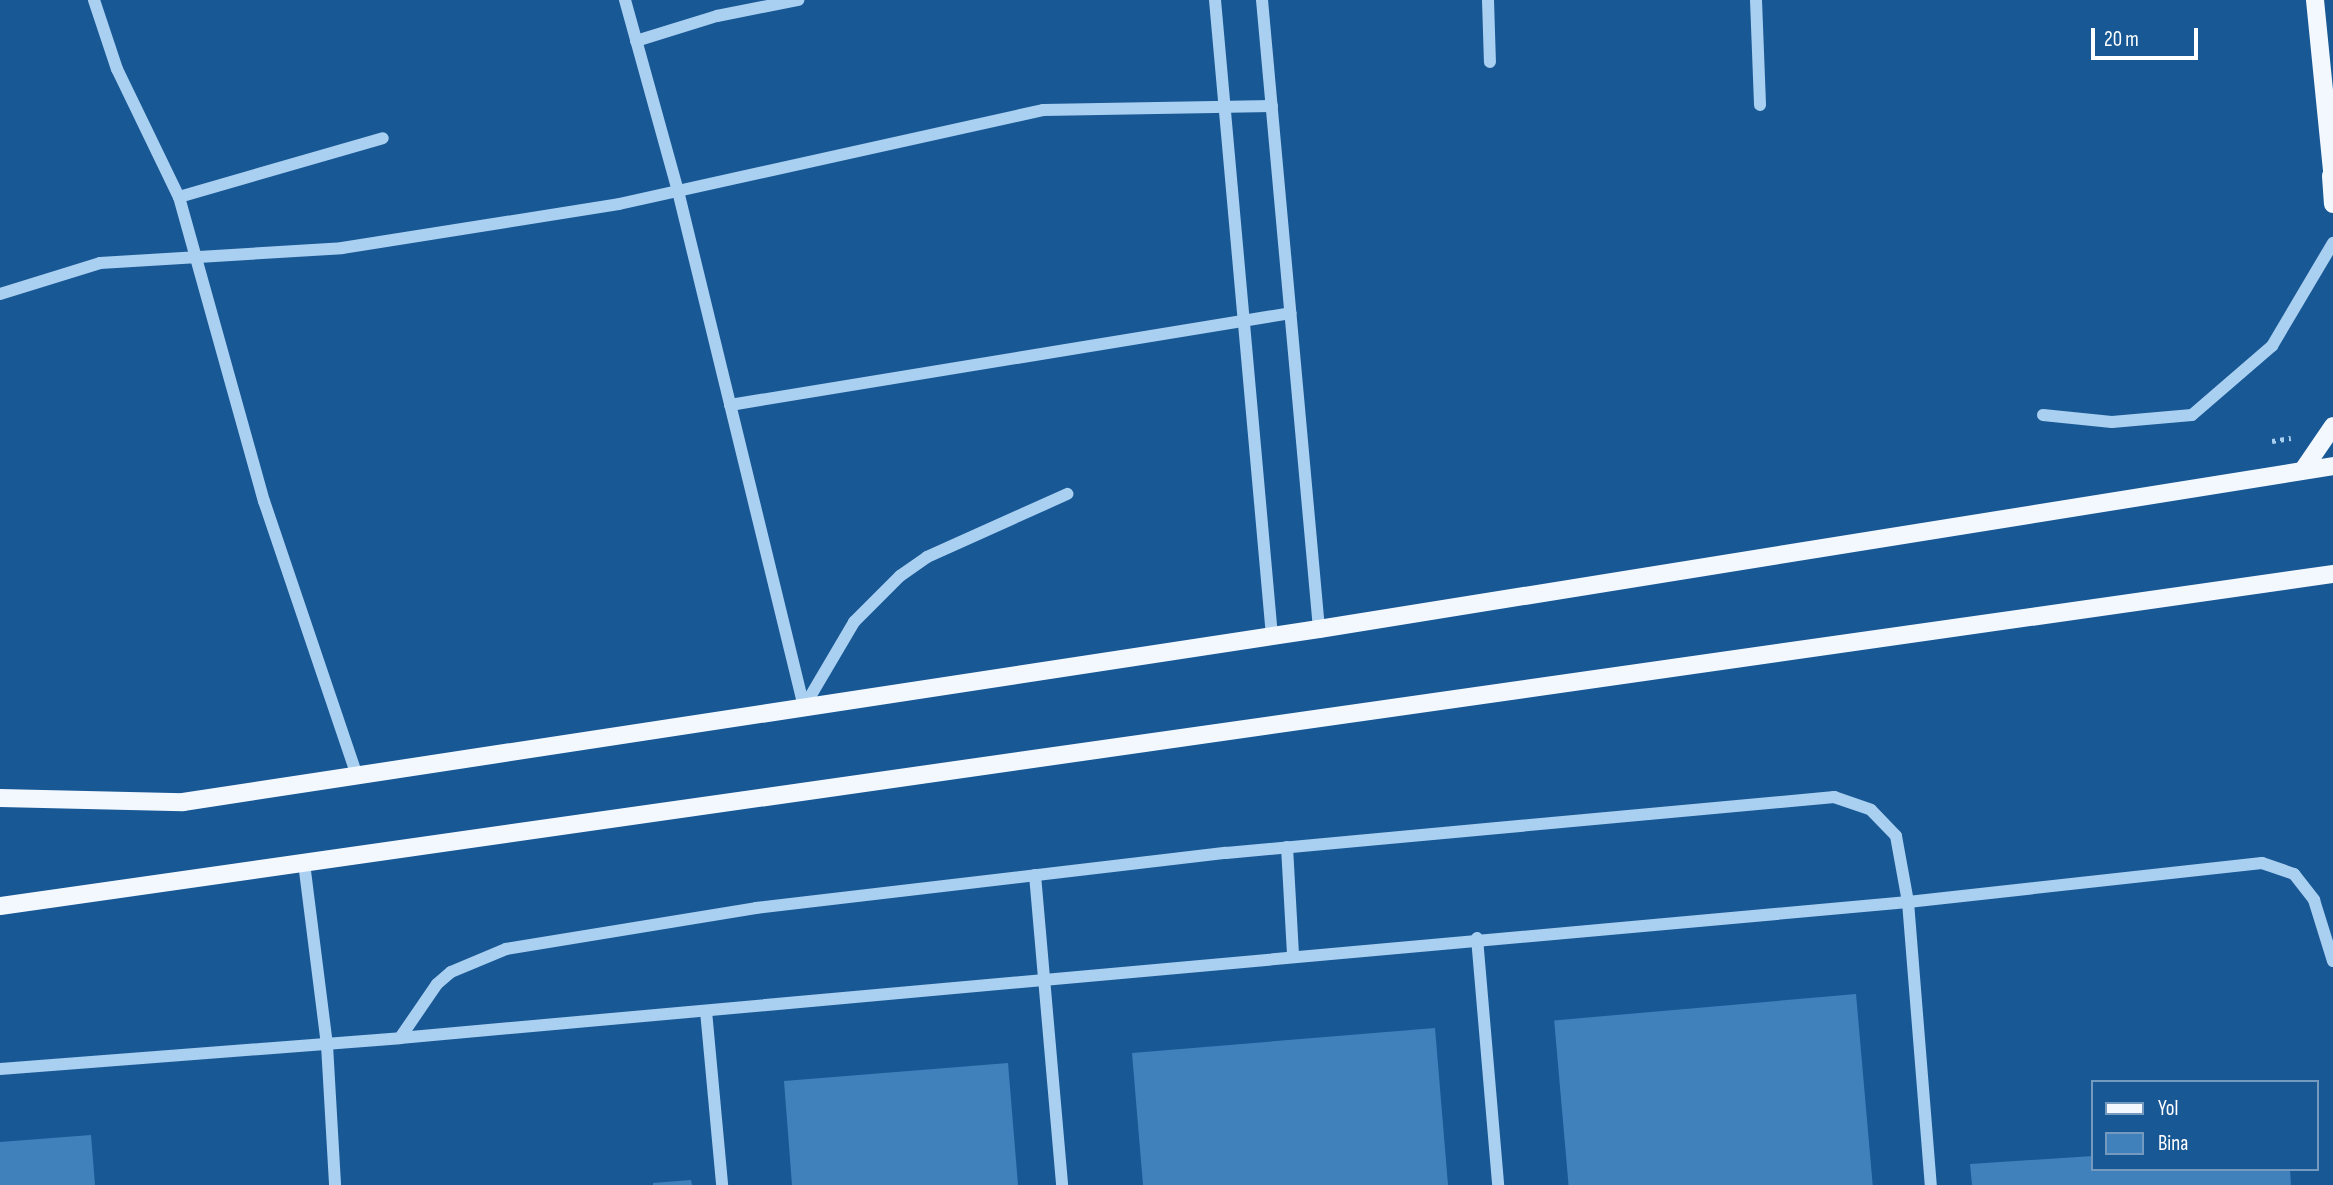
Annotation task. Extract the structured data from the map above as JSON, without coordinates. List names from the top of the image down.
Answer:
{
  "legend": ["Yol", "Bina"],
  "scale_bar": "20 m"
}
